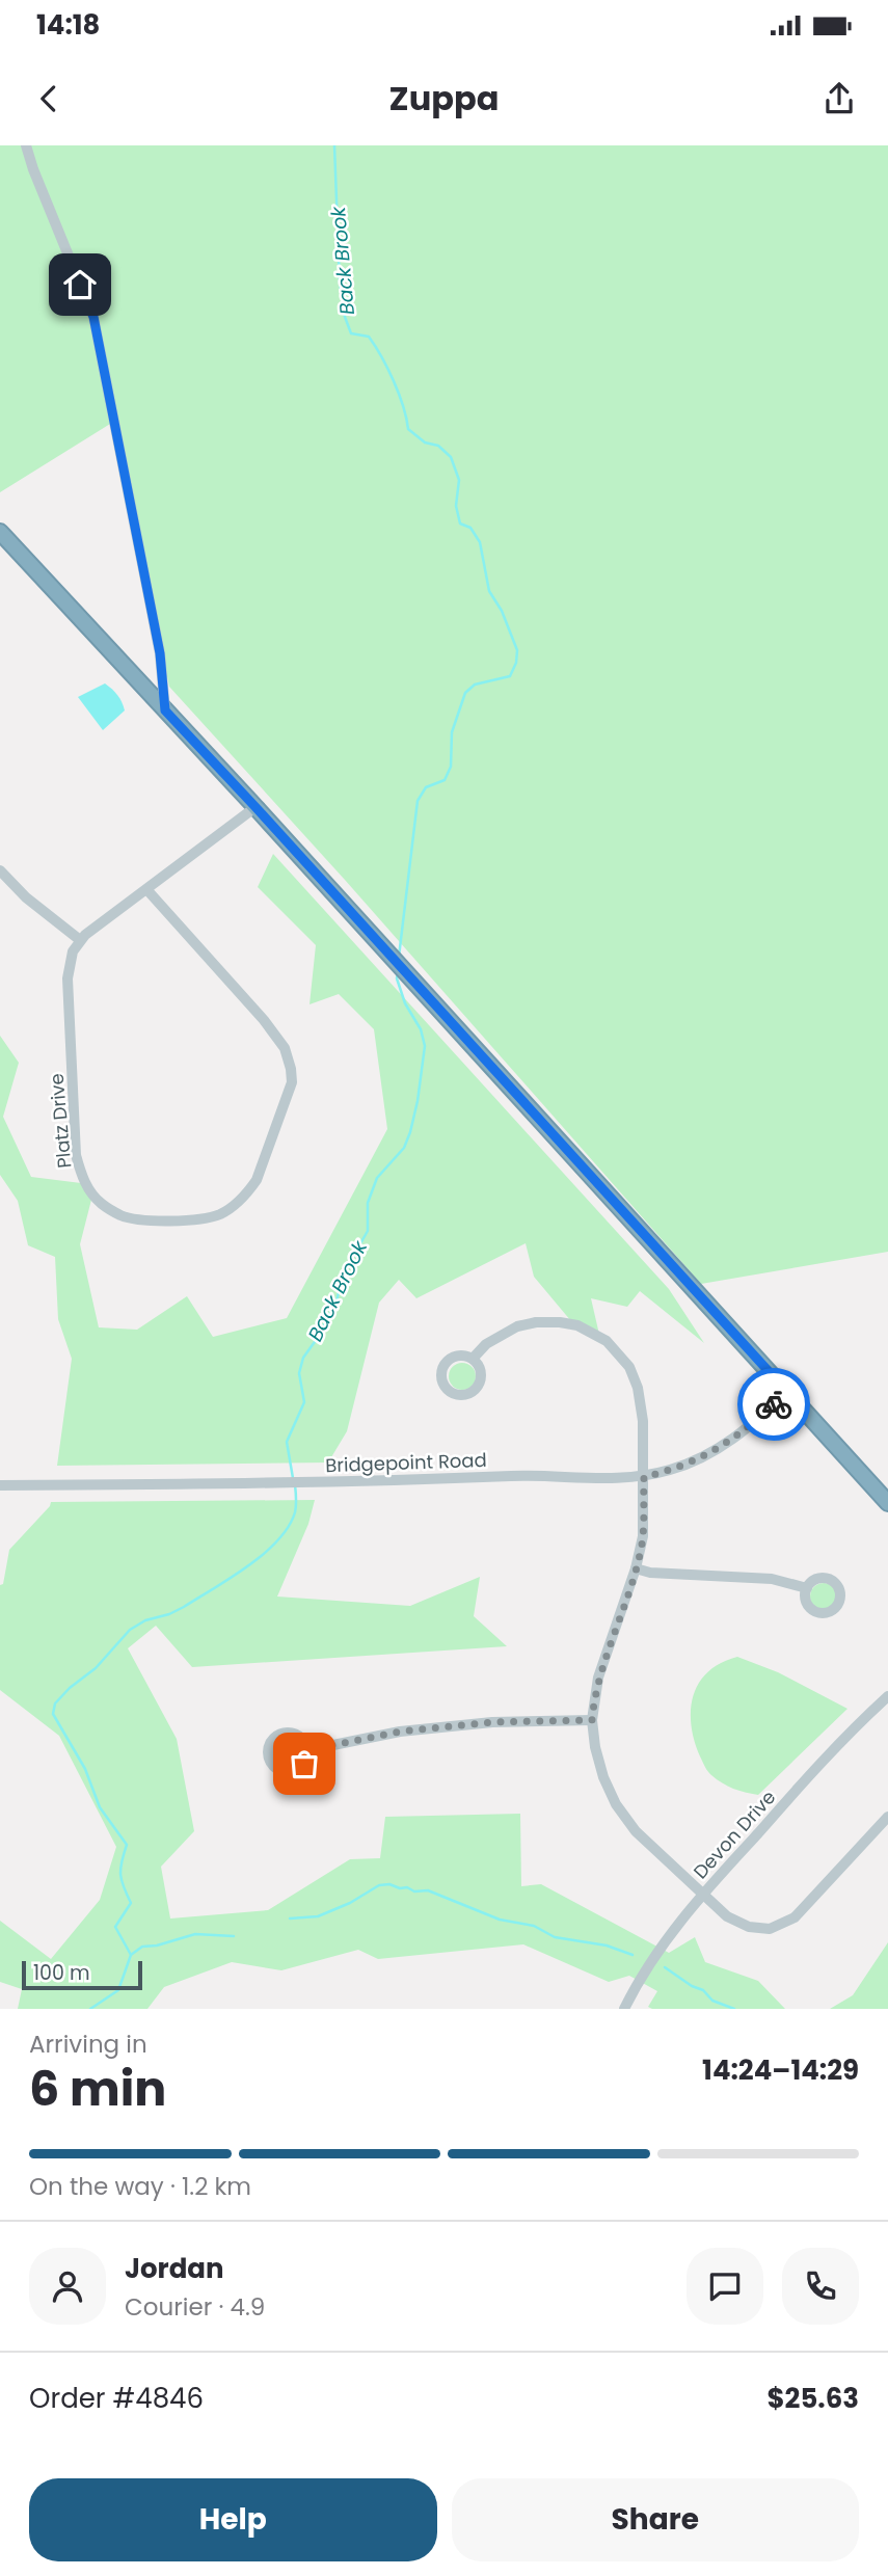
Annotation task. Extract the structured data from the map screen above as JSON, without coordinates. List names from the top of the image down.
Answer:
{
  "streets": {
    "street": ["Platz Drive", "Bridgepoint Road", "Devon Drive"]
  },
  "water": ["Back Brook"],
  "scale_bar": "100 m",
  "page": {
    "status": "14:18",
    "header": "Zuppa",
    "scale": "100 m",
    "heading": ["6 min", "Arriving in", "14:24–14:29"],
    "panel": [
      "Jordan",
      "Courier · 4.9",
      "Order #4846",
      "$25.63"
    ],
    "bar": "On the way · 1.2 km",
    "buttons": ["Help", "Share"]
  }
}
